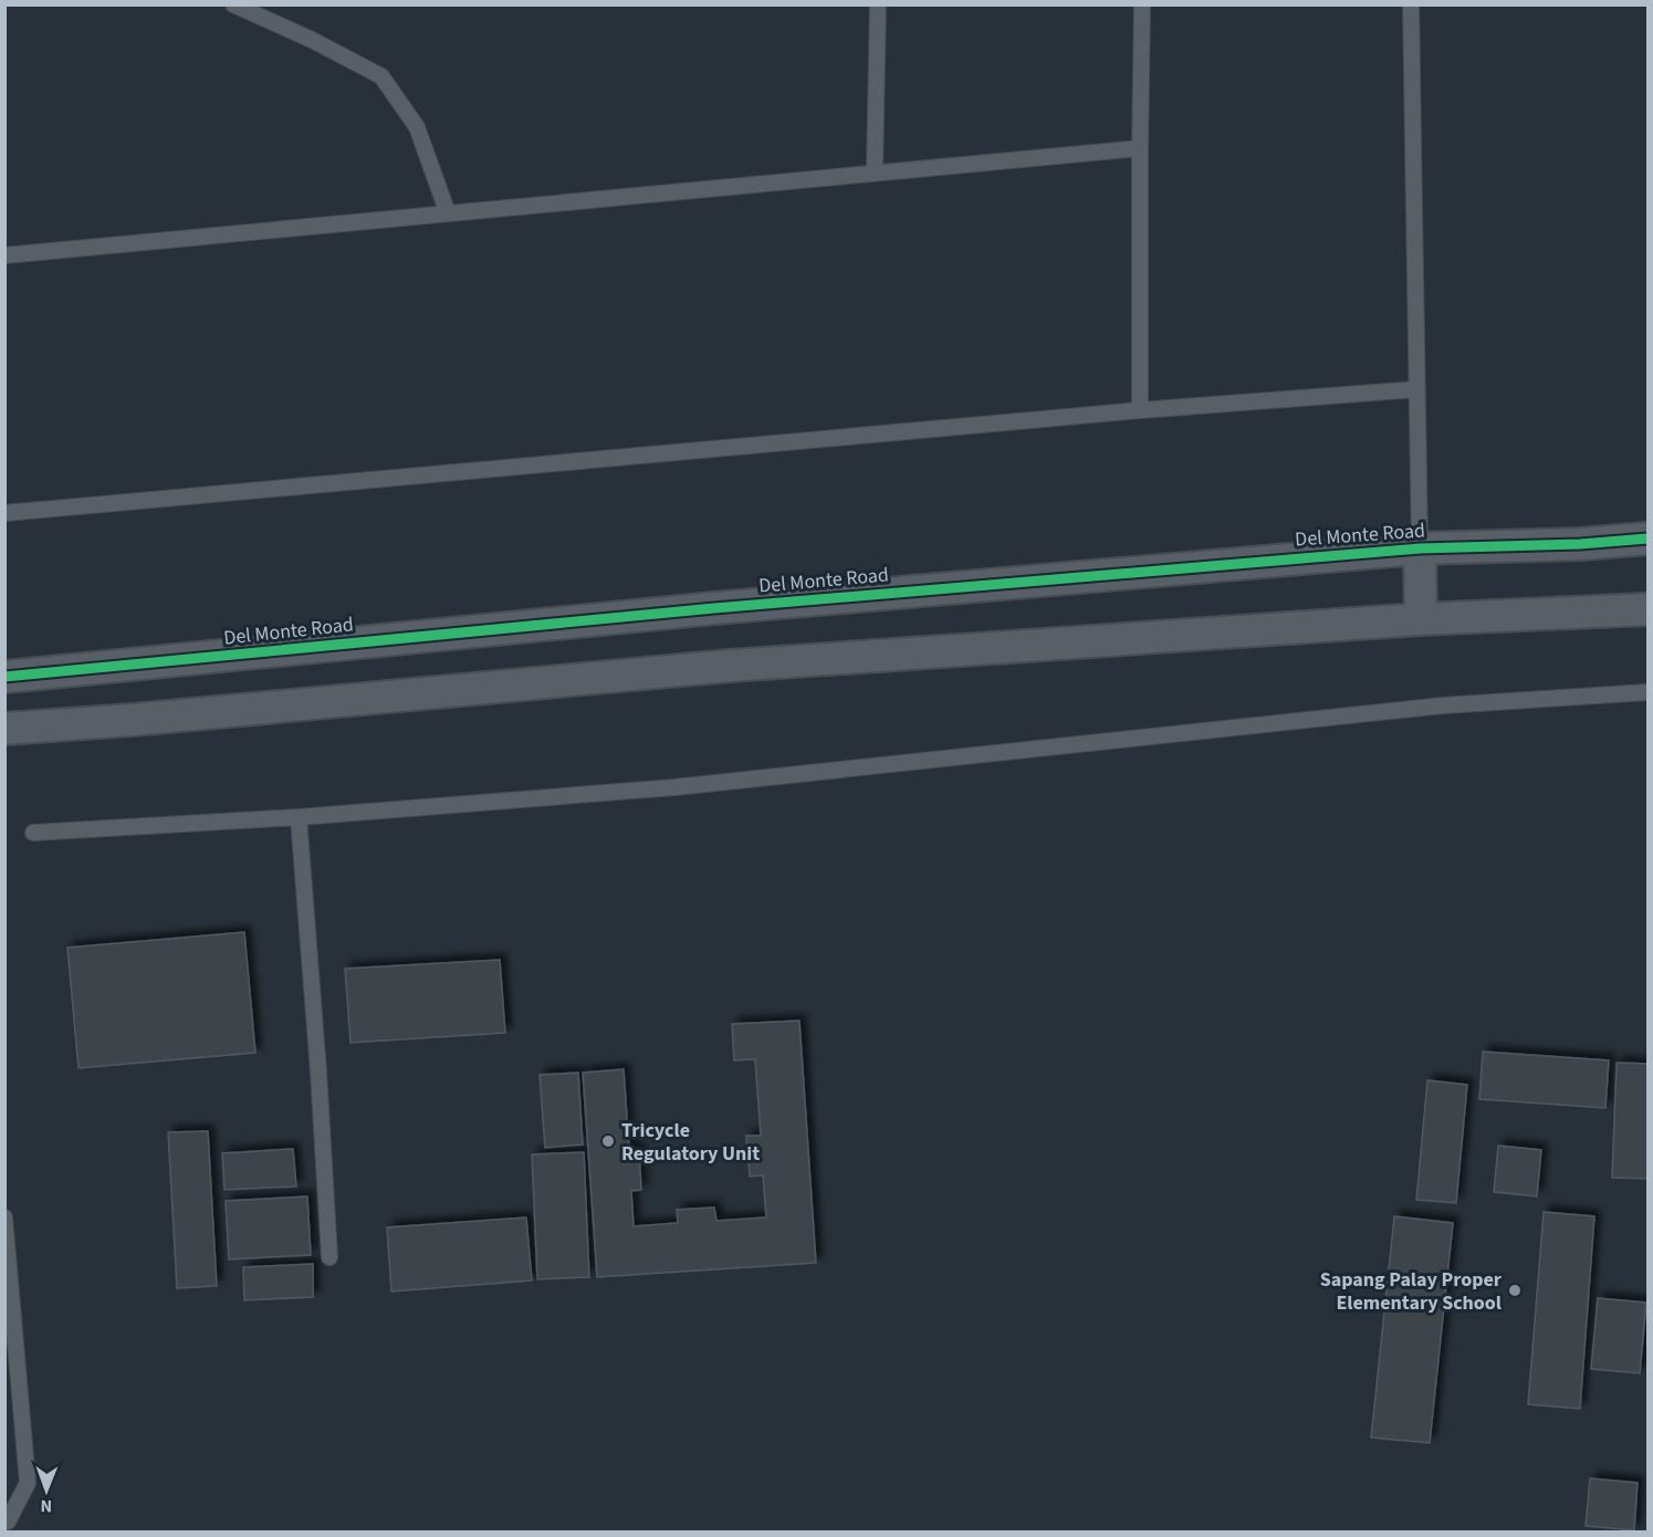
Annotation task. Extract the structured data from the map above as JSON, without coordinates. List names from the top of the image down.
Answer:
{
  "streets": {
    "street": ["Del Monte Road"]
  },
  "places": ["Tricycle Regulatory Unit", "Sapang Palay Proper Elementary School"],
  "north": "bottom"
}
